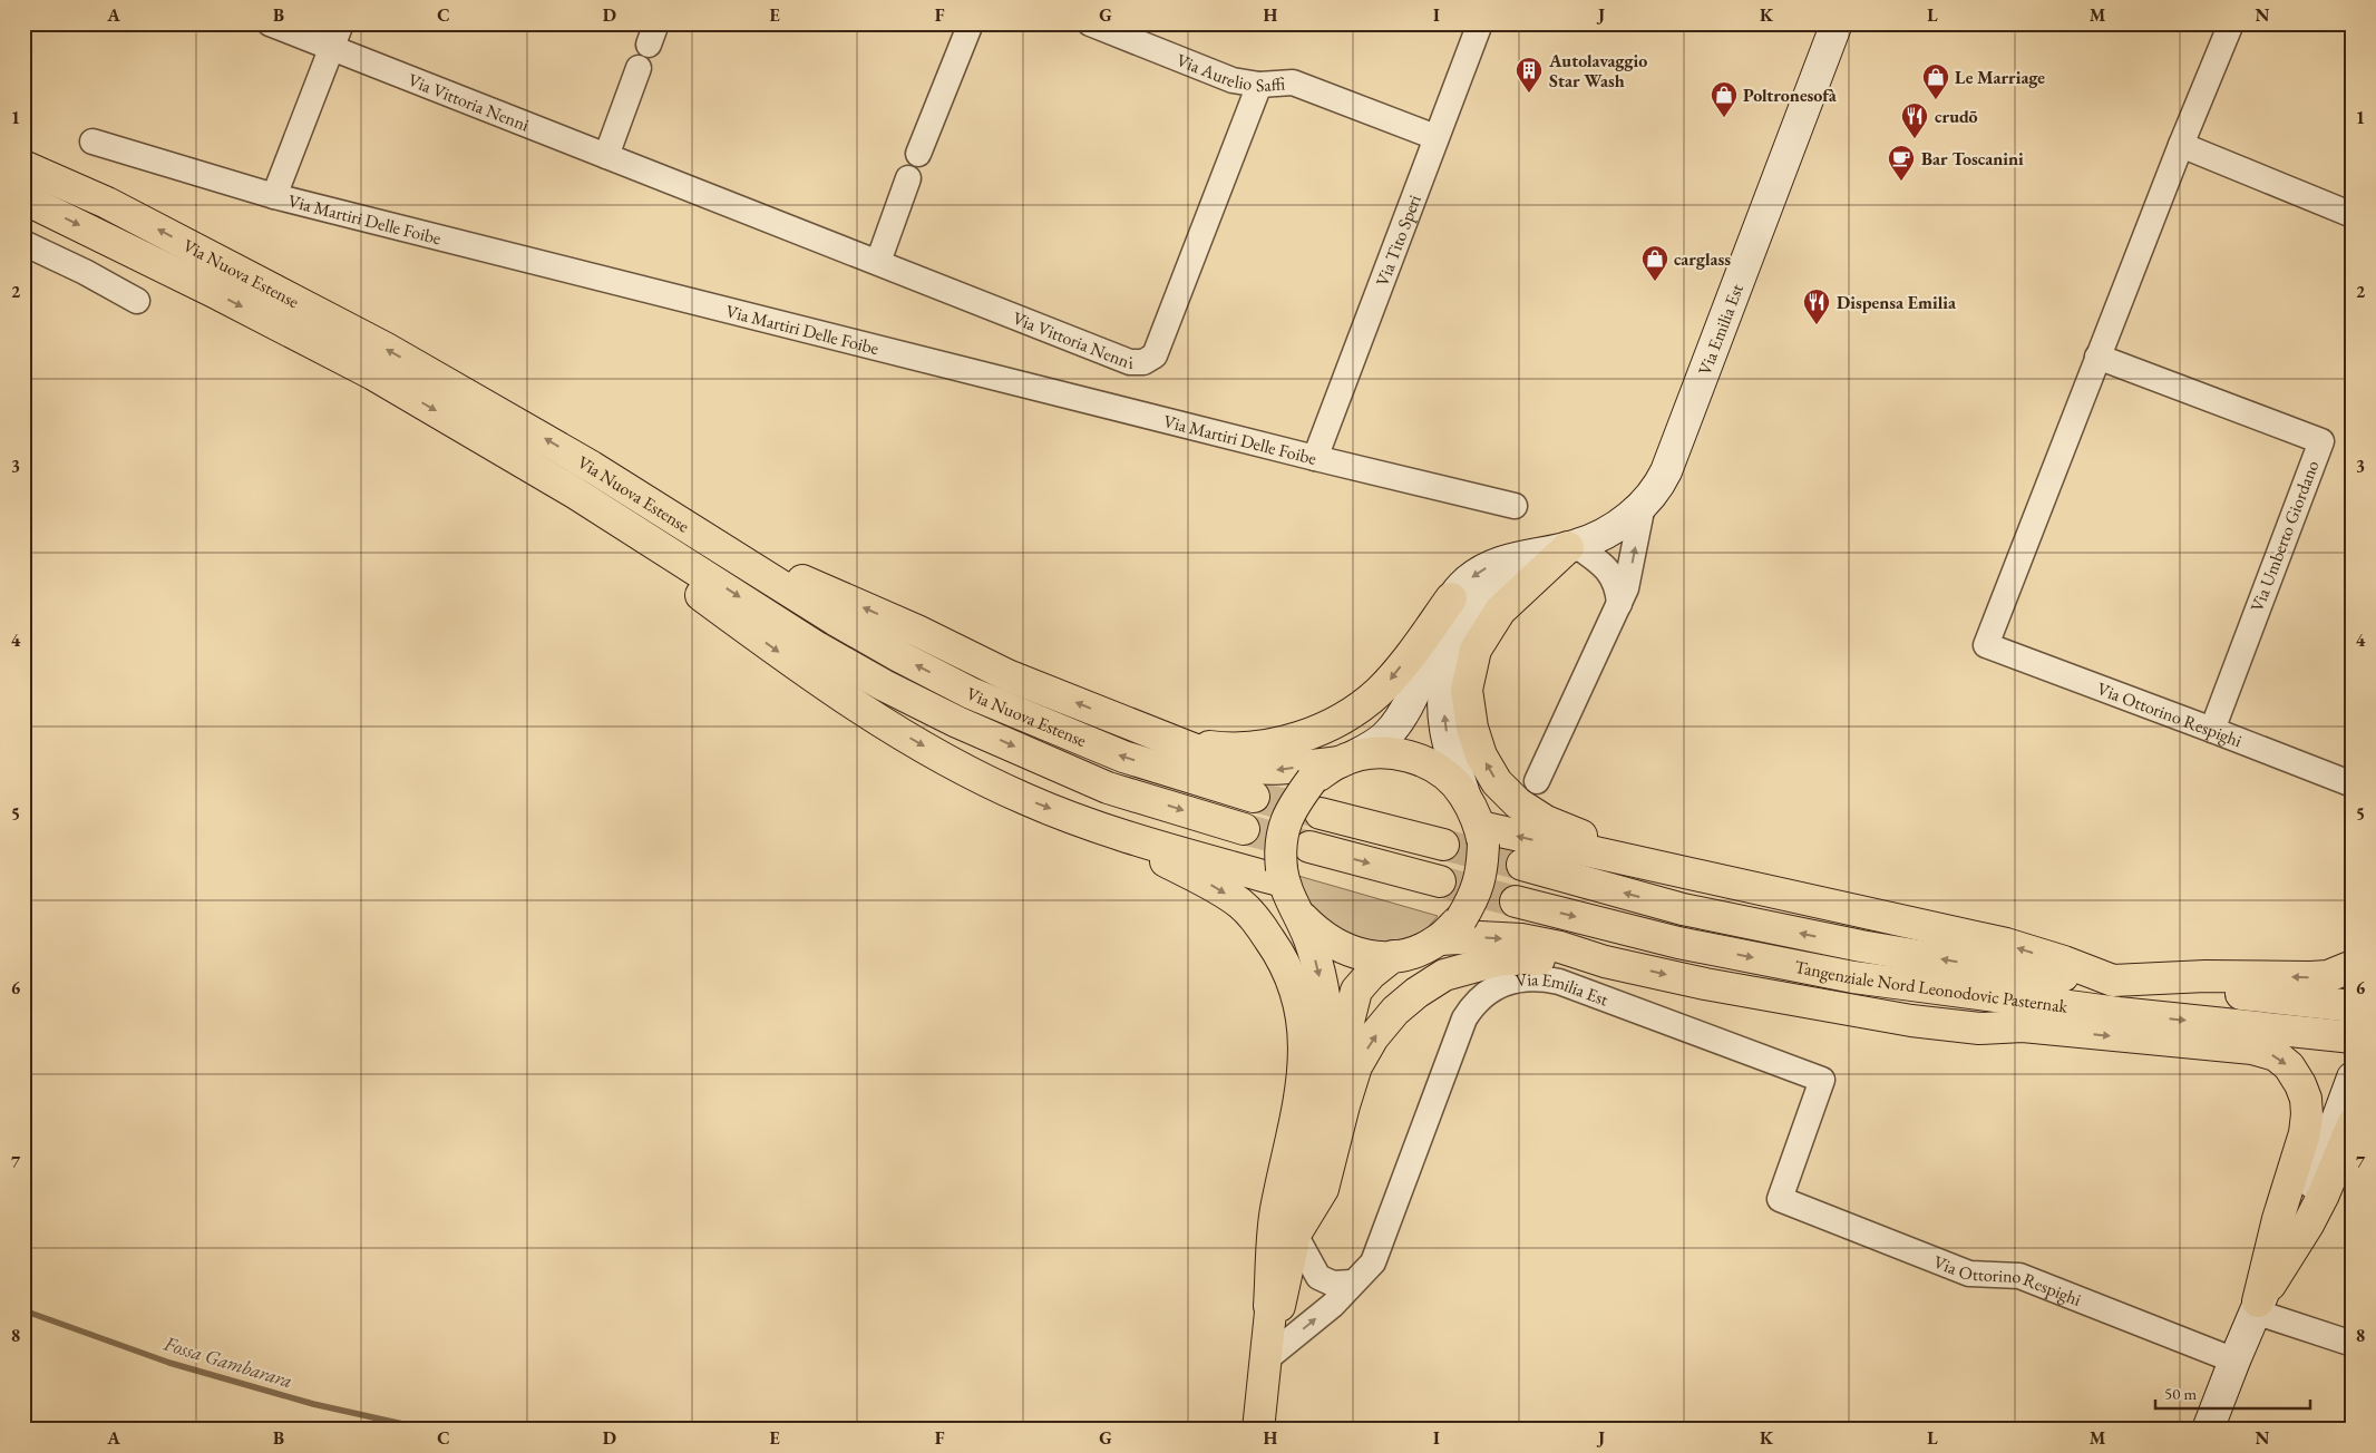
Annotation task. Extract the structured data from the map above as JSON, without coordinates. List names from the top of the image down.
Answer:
{
  "streets": {
    "main road": ["Via Nuova Estense", "Via Emilia Est", "Tangenziale Nord Leonodovic Pasternak"],
    "street": [
      "Via Aurelio Saffi",
      "Via Vittoria Nenni",
      "Via Martiri Delle Foibe",
      "Via Tito Speri",
      "Via Umberto Giordano",
      "Via Ottorino Respighi"
    ]
  },
  "crossings": [
    ["Via Aurelio Saffi", "Via Vittoria Nenni"],
    ["Via Aurelio Saffi", "Via Tito Speri"],
    ["Via Martiri Delle Foibe", "Via Tito Speri"],
    ["Via Emilia Est", "Via Ottorino Respighi"],
    ["Via Umberto Giordano", "Via Ottorino Respighi"]
  ],
  "water": ["Fossa Gambarara"],
  "places": {
    "building": ["Autolavaggio Star Wash"],
    "shop": ["Le Marriage", "Poltronesofà", "carglass"],
    "restaurant": ["crudō", "Dispensa Emilia"],
    "cafe": ["Bar Toscanini"]
  },
  "scale_bar": "50 m",
  "grid": {
    "columns": [
      "A",
      "B",
      "C",
      "D",
      "E",
      "F",
      "G",
      "H",
      "I",
      "J",
      "K",
      "L",
      "M",
      "N"
    ],
    "rows": [
      "1",
      "2",
      "3",
      "4",
      "5",
      "6",
      "7",
      "8"
    ]
  }
}
